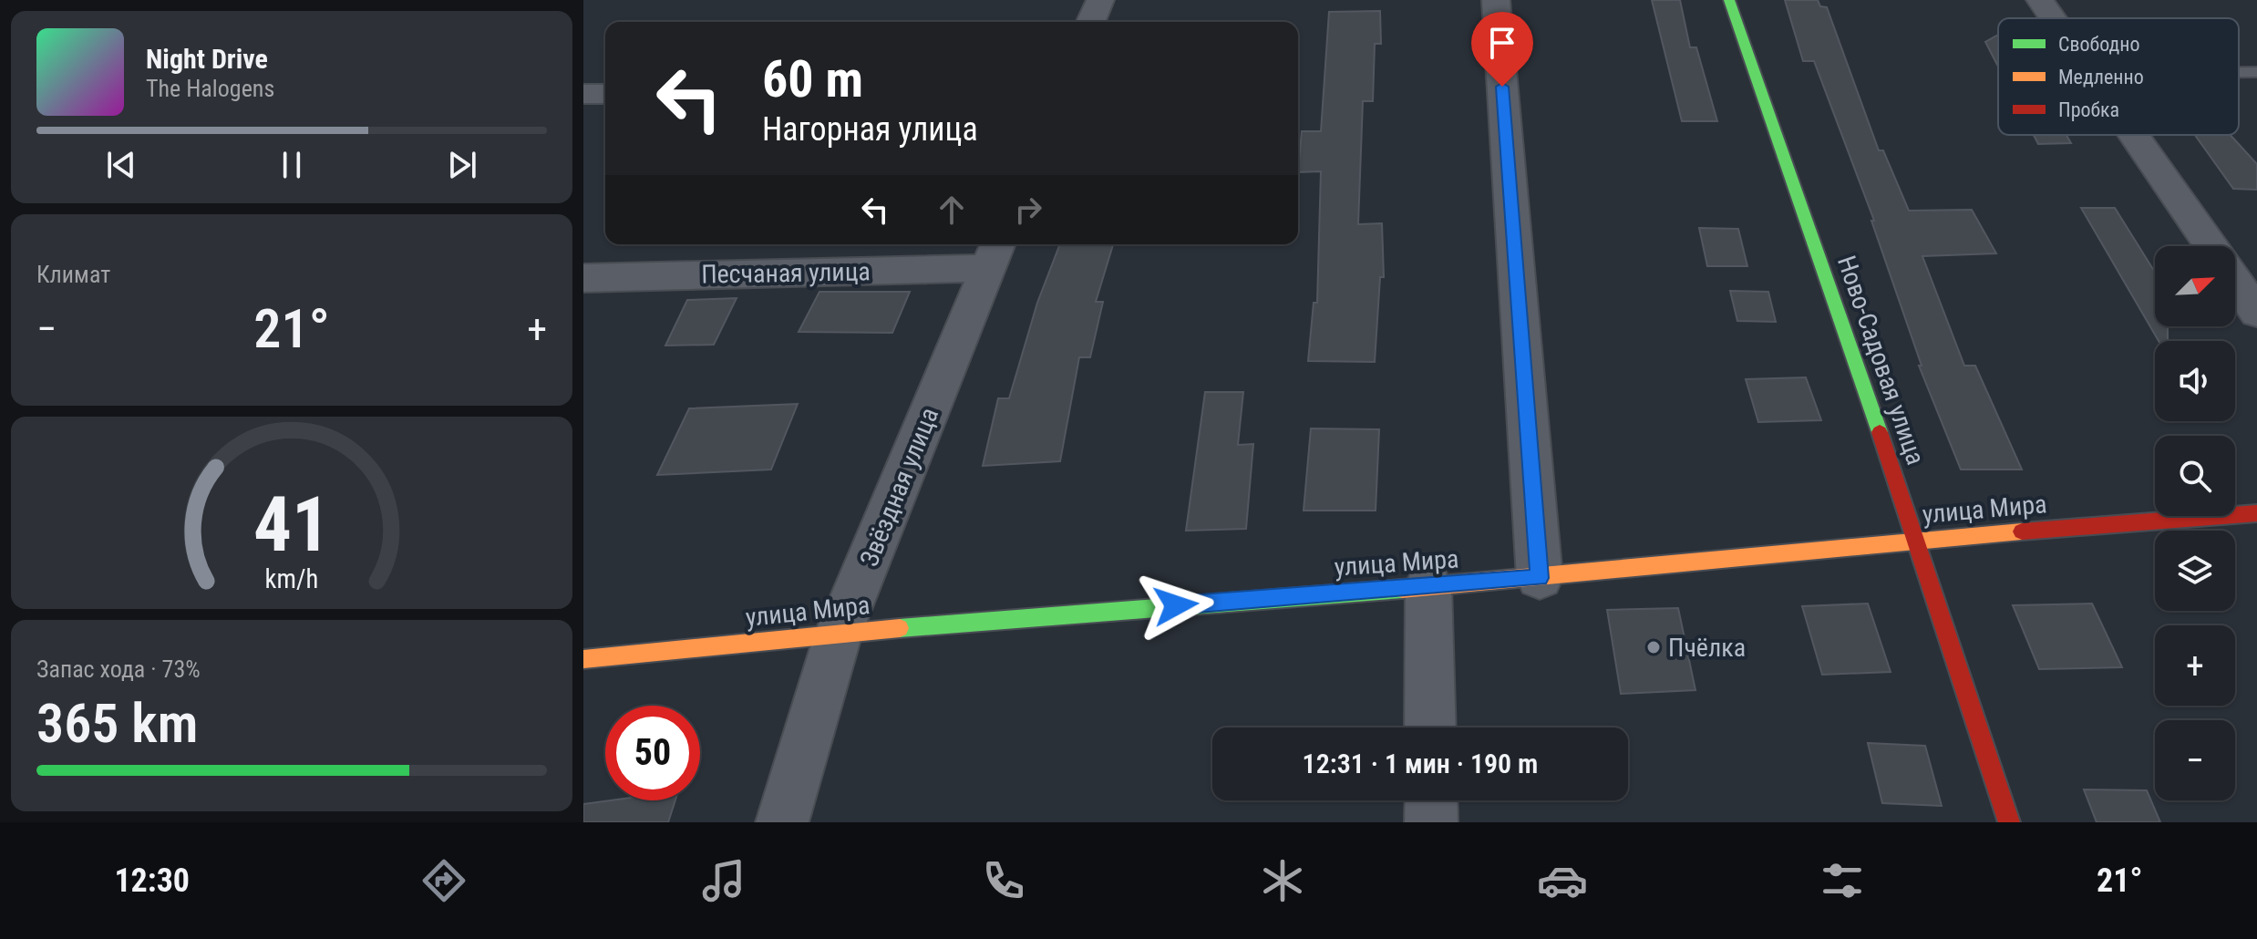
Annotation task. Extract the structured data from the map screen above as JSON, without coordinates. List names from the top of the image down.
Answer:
{
  "streets": {
    "main road": ["Ново-Садовая улица", "улица Мира"],
    "street": ["Песчаная улица", "Звёздная улица"]
  },
  "crossings": [
    ["Песчаная улица", "Звёздная улица"],
    ["Ново-Садовая улица", "улица Мира"],
    ["Звёздная улица", "улица Мира"]
  ],
  "places": ["Пчёлка"],
  "legend": ["Свободно", "Медленно", "Пробка"],
  "north": "top right",
  "page": {
    "turn": ["60 m", "Нагорная улица"],
    "song": ["Night Drive", "The Halogens"],
    "tile": [
      "Климат",
      ["Запас хода · 73%", "365 km"]
    ],
    "map_buttons": ["+", "−"],
    "heat": ["−", "21°", "+"],
    "limit": "50",
    "trip": "12:31 · 1 мин · 190 m",
    "tabs": ["12:30", "21°"],
    "gauge": ["41", "km/h"]
  }
}
